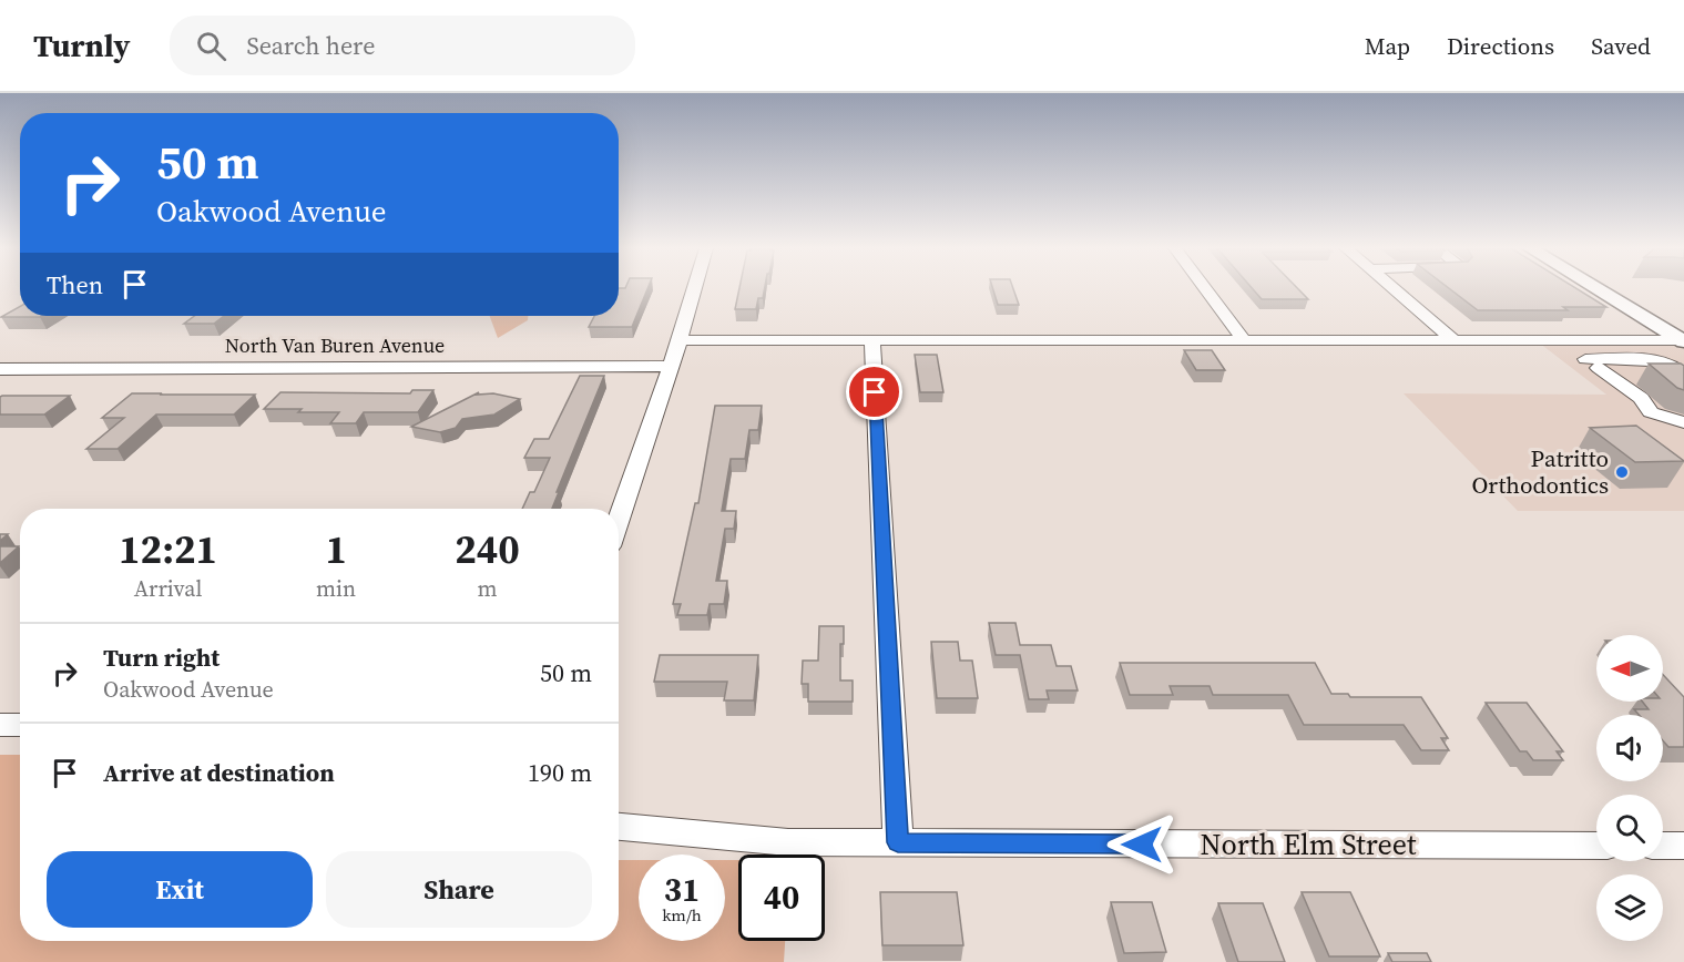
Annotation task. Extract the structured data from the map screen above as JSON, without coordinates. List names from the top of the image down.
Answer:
{
  "streets": {
    "street": ["North Van Buren Avenue", "North Elm Street"]
  },
  "places": ["Patritto Orthodontics"],
  "north": "left",
  "page": {
    "header": "Turnly",
    "search": "Search here",
    "nav": ["Map", "Directions", "Saved"],
    "turn": ["50 m", "Oakwood Avenue"],
    "then": "Then",
    "eta": [
      "12:21",
      "Arrival",
      "1",
      "min",
      "240",
      "m"
    ],
    "list": [
      {
        "name": "Turn right",
        "note": "Oakwood Avenue",
        "value": "50 m"
      },
      {
        "name": "Arrive at destination",
        "value": "190 m"
      }
    ],
    "buttons": ["Exit", "Share"],
    "speed": "31 km/h",
    "limit": "40"
  }
}
